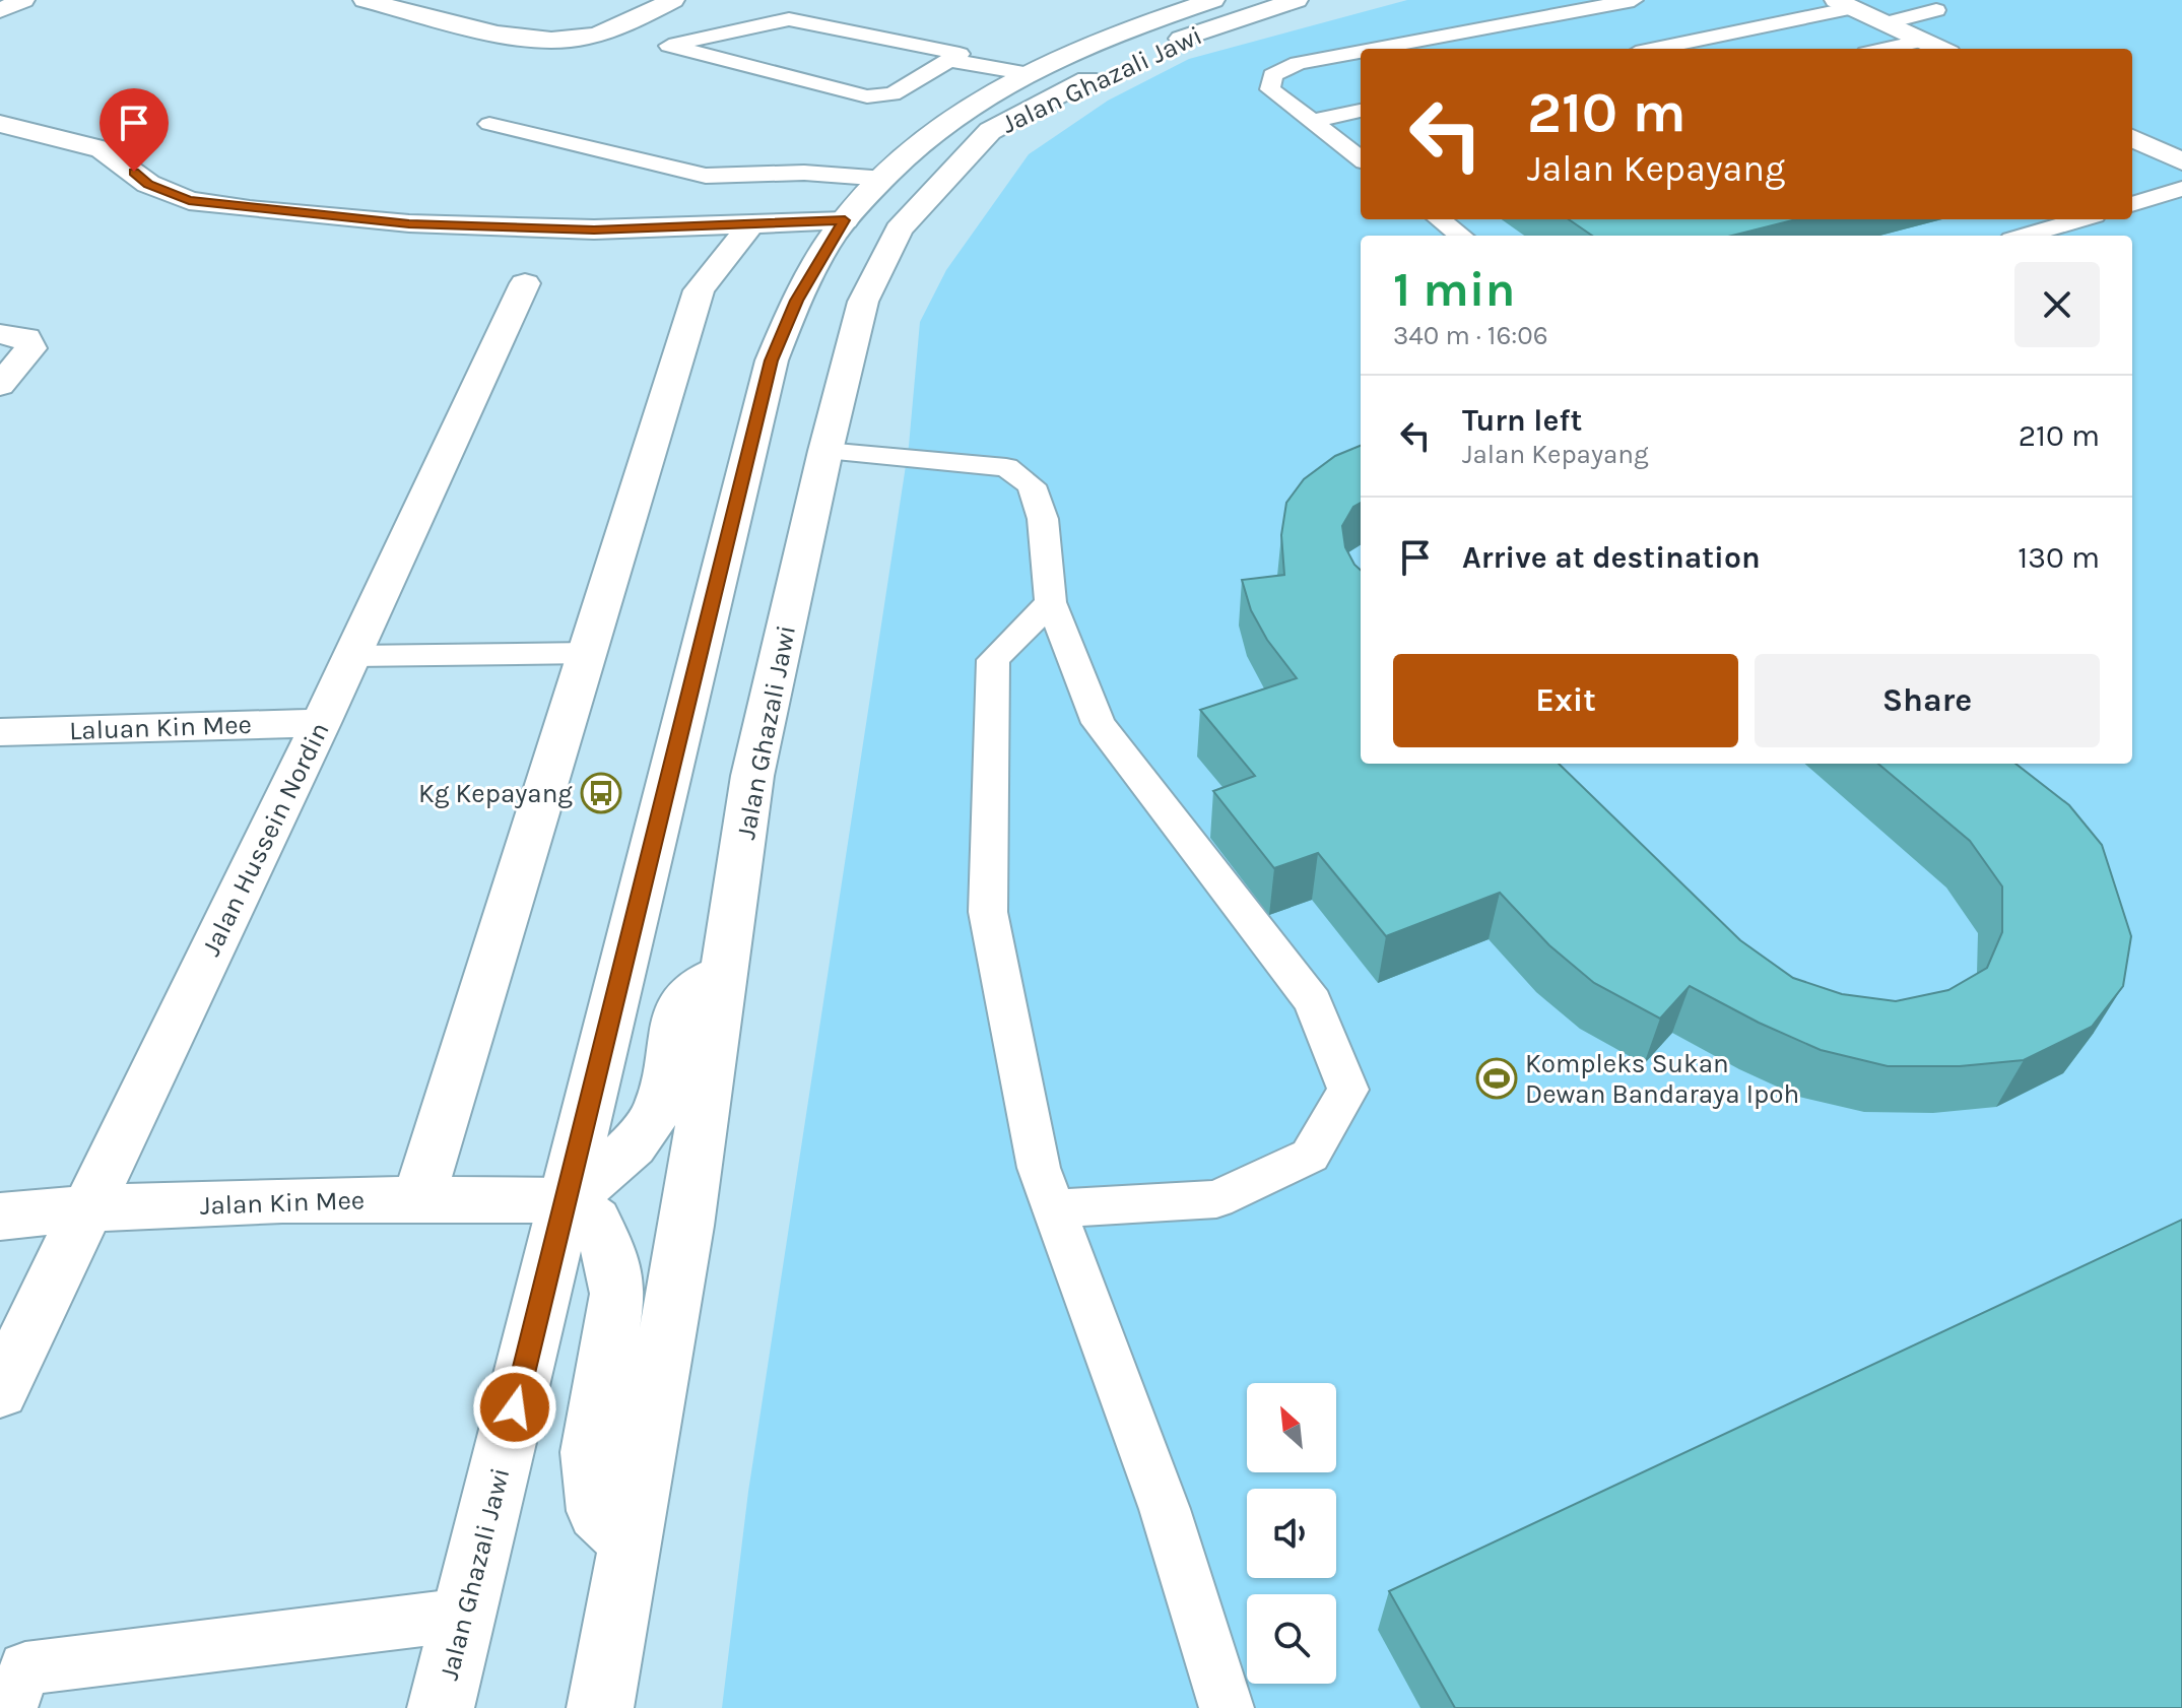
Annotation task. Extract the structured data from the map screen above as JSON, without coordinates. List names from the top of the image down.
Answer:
{
  "streets": {
    "main road": [
      "Jalan Ghazali Jawi",
      "Laluan Kin Mee",
      "Jalan Hussein Nordin",
      "Jalan Kin Mee"
    ]
  },
  "crossings": [
    ["Jalan Ghazali Jawi", "Jalan Kin Mee"],
    ["Laluan Kin Mee", "Jalan Hussein Nordin"],
    ["Jalan Hussein Nordin", "Jalan Kin Mee"]
  ],
  "places": {
    "bus stop": ["Kg Kepayang"],
    "sports": ["Kompleks Sukan Dewan Bandaraya Ipoh"]
  },
  "north": "top left",
  "page": {
    "turn": ["210 m", "Jalan Kepayang"],
    "heading": ["1 min", "340 m · 16:06"],
    "list": [
      {
        "name": "Turn left",
        "note": "Jalan Kepayang",
        "value": "210 m"
      },
      {
        "name": "Arrive at destination",
        "value": "130 m"
      }
    ],
    "buttons": ["Exit", "Share"]
  }
}
